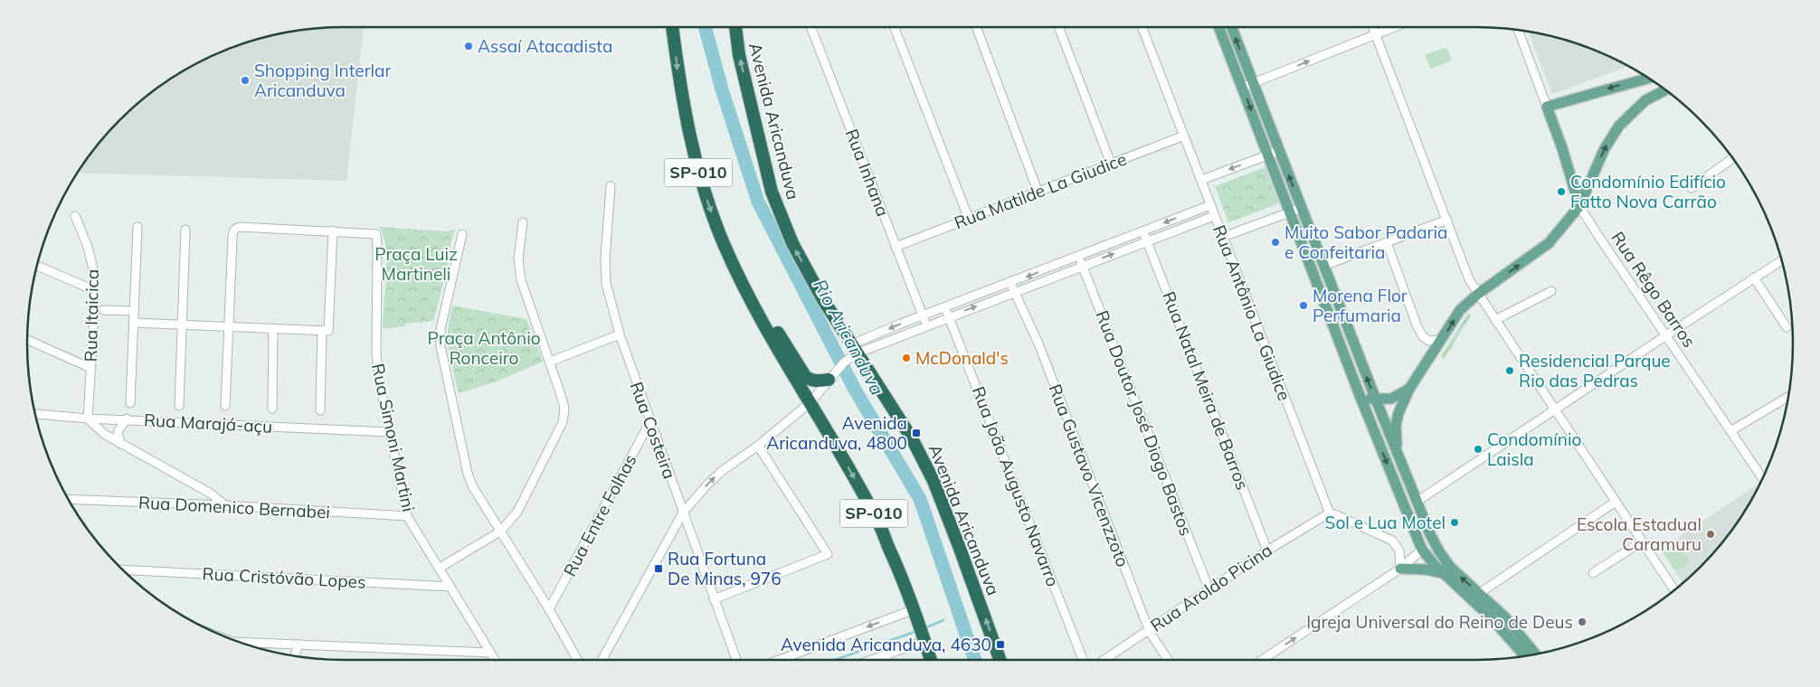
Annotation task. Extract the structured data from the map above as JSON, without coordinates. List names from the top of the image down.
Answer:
{
  "streets": {
    "highway": ["Avenida Aricanduva", "SP-010"],
    "main road": ["Rua Rêgo Barros"],
    "street": [
      "Rua Inhana",
      "Rua Matilde La Giudice",
      "Rua Antônio La Giudice",
      "Rua Itaicica",
      "Rua Natal Meira de Barros",
      "Rua Marajá-açu",
      "Rua Doutor José Diogo Bastos",
      "Rua Costeira",
      "Rua Simoni Martini",
      "Rua Gustavo Vicenzzoto",
      "Rua João Augusto Navarro",
      "Rua Domenico Bernabei",
      "Rua Entre Folhas",
      "Rua Cristóvão Lopes",
      "Rua Aroldo Picina"
    ]
  },
  "crossings": [
    ["Rua Inhana", "Rua Matilde La Giudice"],
    ["Rua Matilde La Giudice", "Rua Antônio La Giudice"],
    ["Rua Antônio La Giudice", "Rua Aroldo Picina"],
    ["Rua Itaicica", "Rua Marajá-açu"],
    ["Rua Natal Meira de Barros", "Rua Aroldo Picina"],
    ["Rua Marajá-açu", "Rua Simoni Martini"],
    ["Rua Doutor José Diogo Bastos", "Rua Aroldo Picina"],
    ["Rua Costeira", "Rua Entre Folhas"],
    ["Rua Simoni Martini", "Rua Domenico Bernabei"],
    ["Rua Simoni Martini", "Rua Cristóvão Lopes"],
    ["Rua Gustavo Vicenzzoto", "Rua Aroldo Picina"]
  ],
  "water": ["Rio Aricanduva"],
  "parks": ["Praça Luiz Martineli", "Praça Antônio Ronceiro"],
  "places": {
    "other": [
      "Assaí Atacadista",
      "Shopping Interlar Aricanduva",
      "Condomínio Edifício Fatto Nova Carrão",
      "Muito Sabor Padaria e Confeitaria",
      "Morena Flor Perfumaria",
      "McDonald's",
      "Residencial Parque Rio das Pedras",
      "Condomínio Laisla",
      "Sol e Lua Motel",
      "Escola Estadual Caramuru",
      "Igreja Universal do Reino de Deus"
    ],
    "transit": ["Avenida Aricanduva, 4800", "Rua Fortuna De Minas, 976", "Avenida Aricanduva, 4630"]
  }
}
